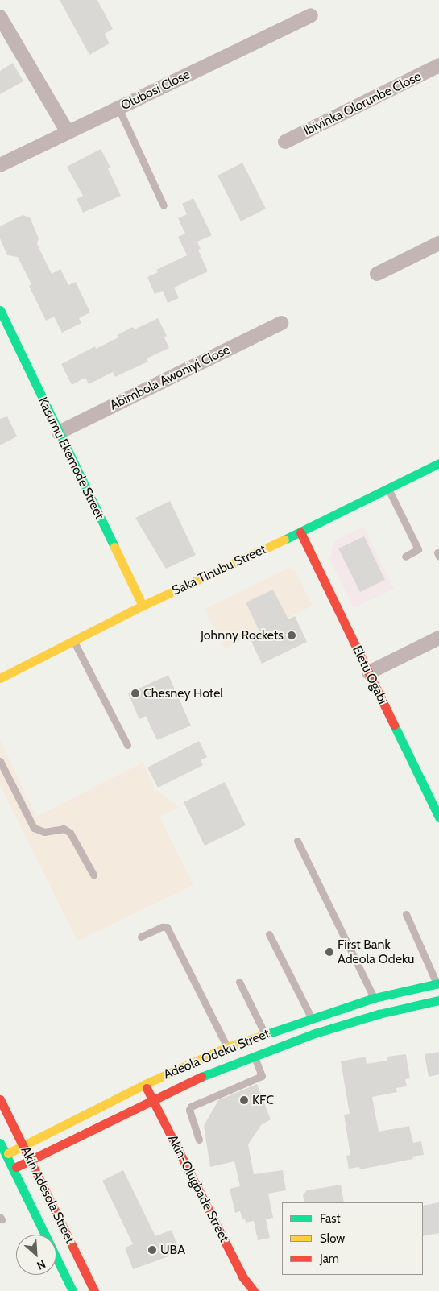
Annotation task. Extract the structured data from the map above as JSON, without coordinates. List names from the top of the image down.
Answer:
{
  "streets": {
    "street": [
      "Olubosi Close",
      "Ibiyinka Olorunbe Close",
      "Abimbola Awoniyi Close",
      "Kasumu Ekemode Street",
      "Saka Tinubu Street",
      "Eletu Ogabi",
      "Adeola Odeku Street",
      "Akin-Olugbade Street",
      "Akin Adesola Street"
    ]
  },
  "crossings": [
    ["Abimbola Awoniyi Close", "Kasumu Ekemode Street"],
    ["Kasumu Ekemode Street", "Saka Tinubu Street"],
    ["Saka Tinubu Street", "Eletu Ogabi"],
    ["Adeola Odeku Street", "Akin-Olugbade Street"],
    ["Adeola Odeku Street", "Akin Adesola Street"]
  ],
  "places": [
    "Johnny Rockets",
    "Chesney Hotel",
    "First Bank Adeola Odeku",
    "KFC",
    "UBA"
  ],
  "legend": ["Fast", "Slow", "Jam"],
  "north": "bottom right"
}
